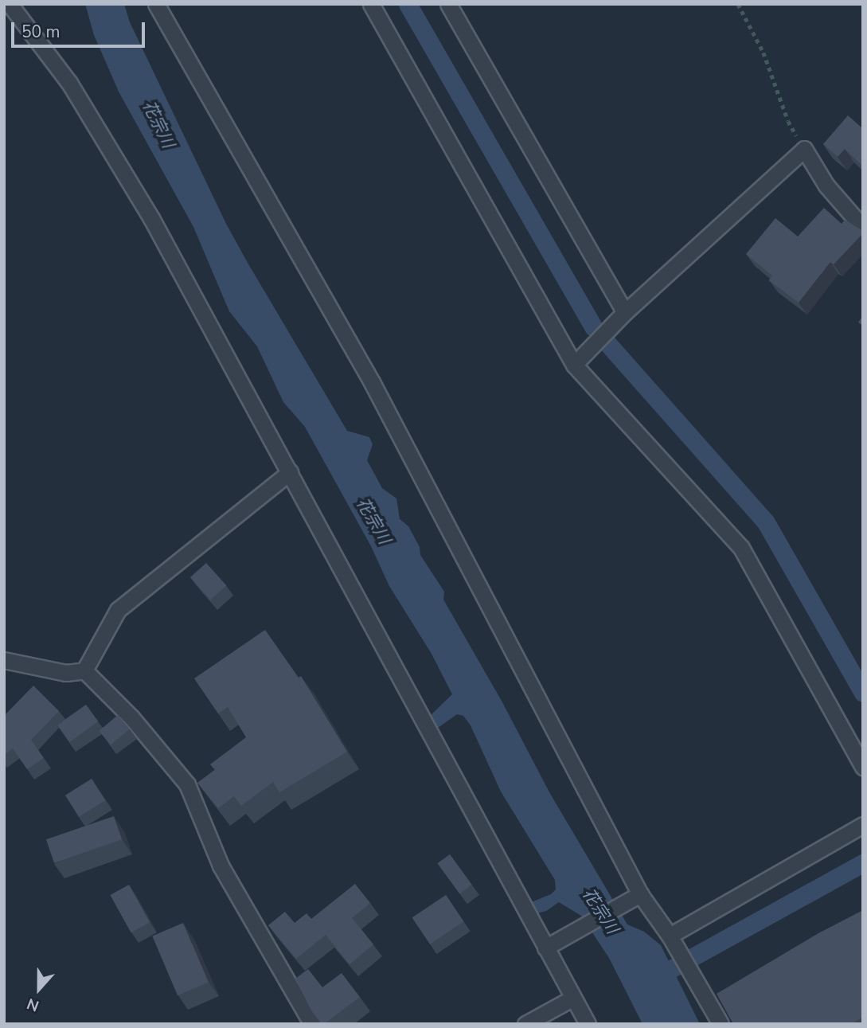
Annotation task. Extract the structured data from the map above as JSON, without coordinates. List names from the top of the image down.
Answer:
{
  "water": ["花宗川"],
  "scale_bar": "50 m",
  "north": "bottom"
}
